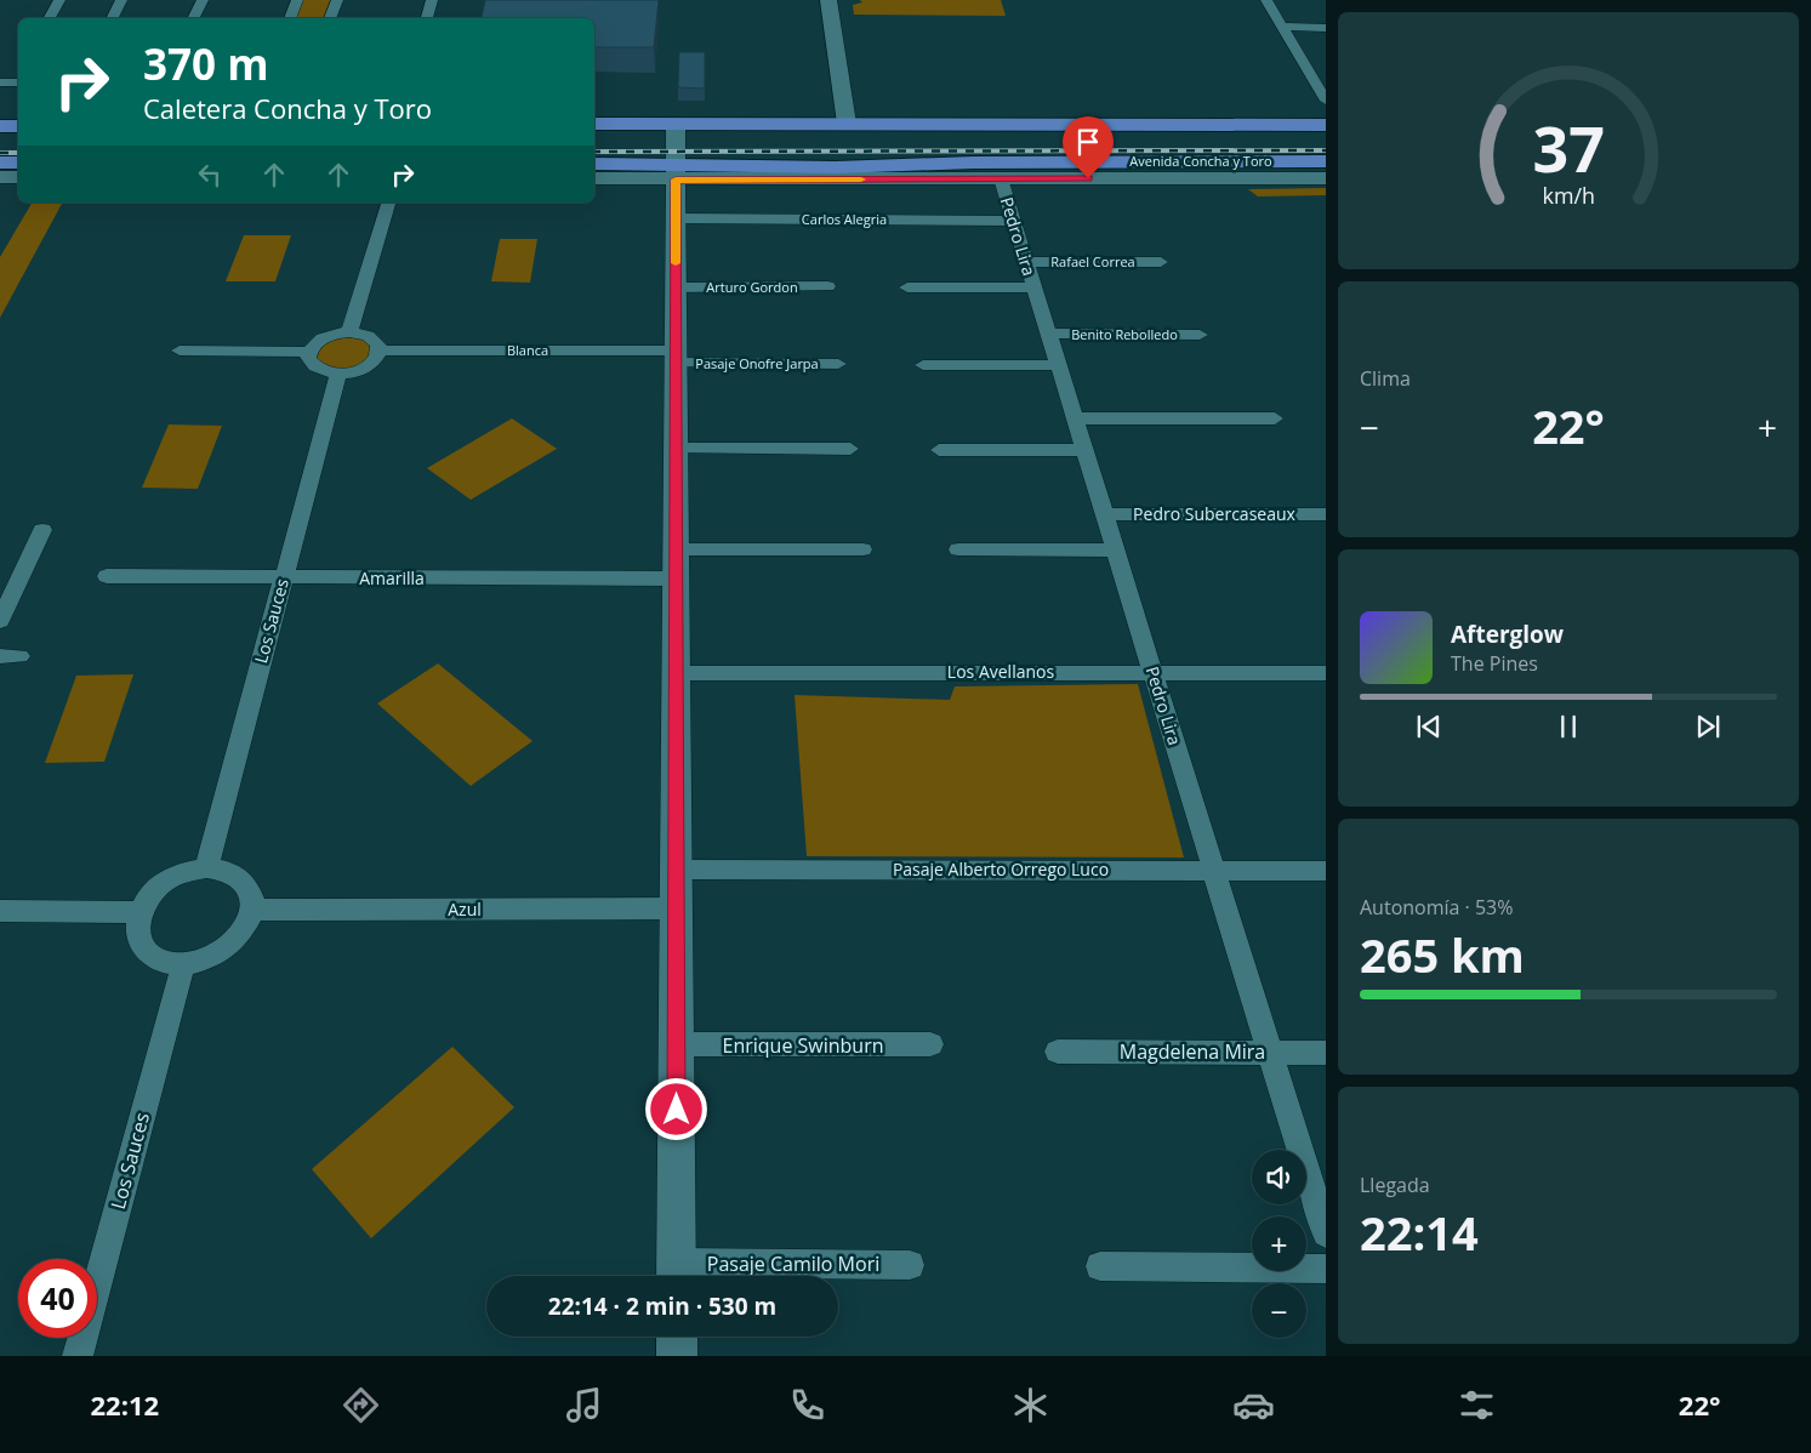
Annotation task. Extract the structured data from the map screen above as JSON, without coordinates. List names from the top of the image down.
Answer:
{
  "streets": {
    "main road": ["Avenida Concha y Toro"],
    "street": [
      "Carlos Alegria",
      "Pedro Lira",
      "Rafael Correa",
      "Arturo Gordon",
      "Benito Rebolledo",
      "Blanca",
      "Pasaje Onofre Jarpa",
      "Pedro Subercaseaux",
      "Amarilla",
      "Los Sauces",
      "Los Avellanos",
      "Pasaje Alberto Orrego Luco",
      "Azul",
      "Enrique Swinburn",
      "Magdelena Mira",
      "Pasaje Camilo Mori"
    ]
  },
  "crossings": [
    ["Carlos Alegria", "Pedro Lira"],
    ["Pedro Lira", "Rafael Correa"],
    ["Pedro Lira", "Benito Rebolledo"],
    ["Pedro Lira", "Pedro Subercaseaux"],
    ["Pedro Lira", "Los Avellanos"],
    ["Pedro Lira", "Pasaje Alberto Orrego Luco"],
    ["Pedro Lira", "Magdelena Mira"],
    ["Blanca", "Pasaje Onofre Jarpa"],
    ["Amarilla", "Los Sauces"],
    ["Los Sauces", "Azul"]
  ],
  "page": {
    "turn": ["370 m", "Caletera Concha y Toro"],
    "tile": [
      "Clima",
      ["Autonomía · 53%", "265 km"],
      ["Llegada", "22:14"]
    ],
    "heat": ["−", "22°", "+"],
    "song": ["Afterglow", "The Pines"],
    "map_buttons": ["+", "−"],
    "limit": "40",
    "trip": "22:14 · 2 min · 530 m",
    "tabs": ["22:12", "22°"],
    "gauge": ["37", "km/h"]
  }
}
